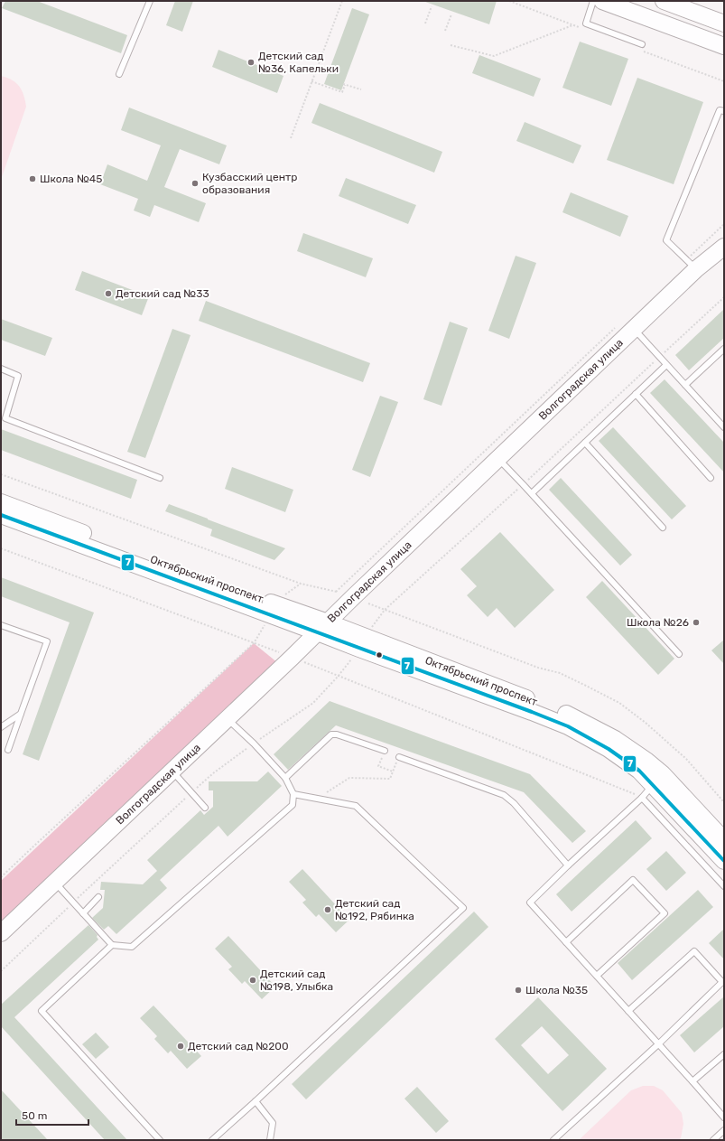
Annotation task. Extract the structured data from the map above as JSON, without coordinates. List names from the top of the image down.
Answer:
{
  "streets": {
    "main road": ["Волгоградская улица", "Октябрьский проспект"]
  },
  "crossings": [
    ["Волгоградская улица", "Октябрьский проспект"]
  ],
  "places": [
    "Детский сад №36, Капельки",
    "Школа №45",
    "Кузбасский центр образования",
    "Детский сад №33",
    "Школа №26",
    "Детский сад №192, Рябинка",
    "Детский сад №198, Улыбка",
    "Школа №35",
    "Детский сад №200"
  ],
  "lines": ["transit line 7"],
  "scale_bar": "50 m"
}
